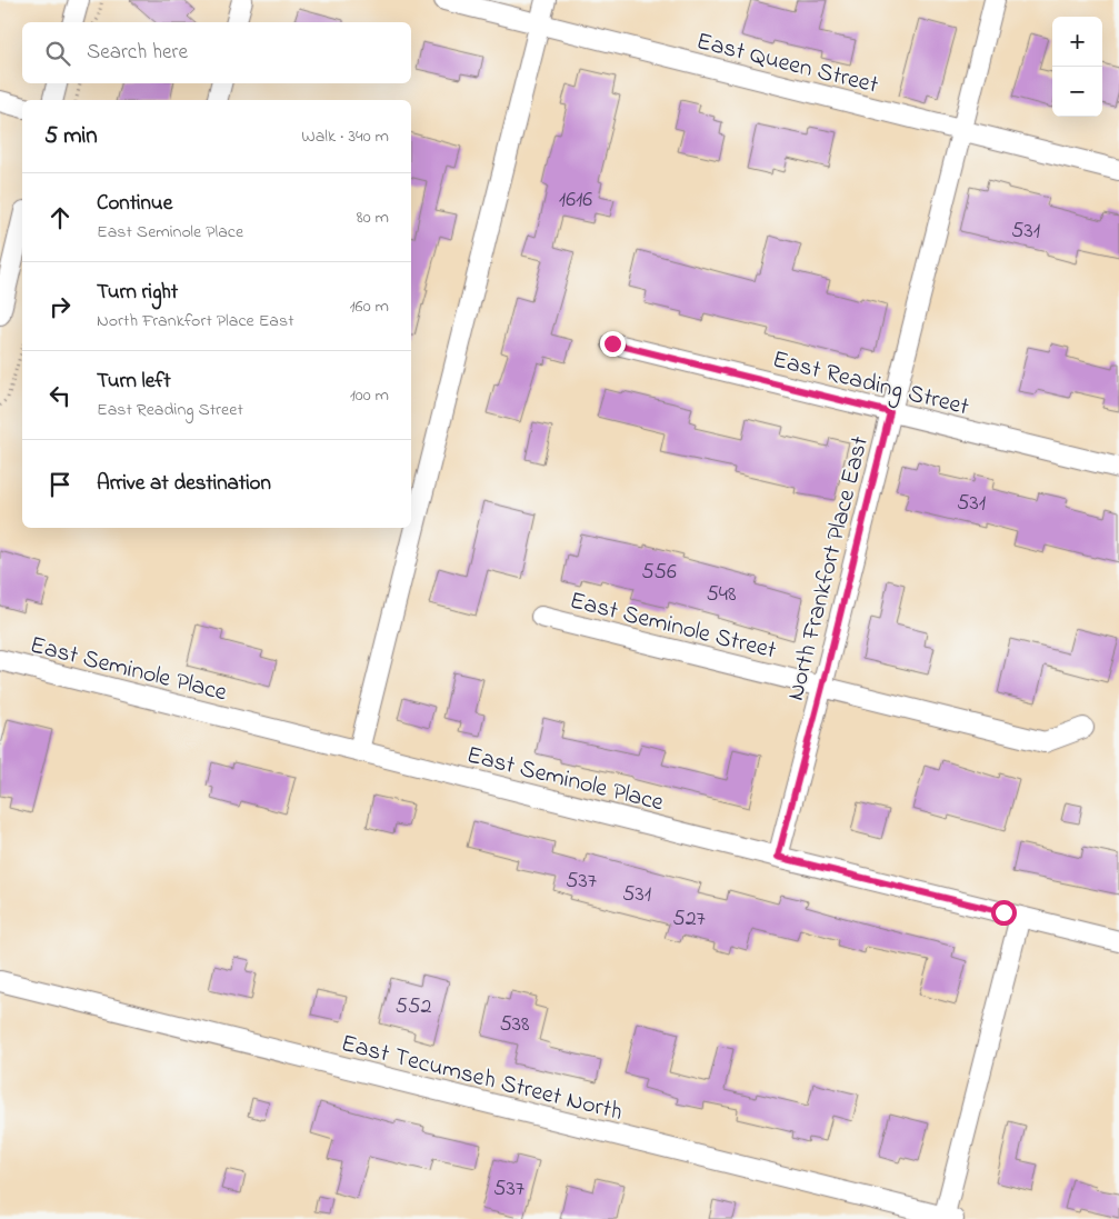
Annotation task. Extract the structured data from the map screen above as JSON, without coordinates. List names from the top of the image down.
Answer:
{
  "streets": {
    "street": [
      "East Queen Street",
      "East Reading Street",
      "North Frankfort Place East",
      "East Seminole Street",
      "East Seminole Place",
      "East Tecumseh Street North"
    ]
  },
  "crossings": [
    ["East Queen Street", "North Frankfort Place East"],
    ["East Reading Street", "North Frankfort Place East"],
    ["North Frankfort Place East", "East Seminole Street"],
    ["North Frankfort Place East", "East Seminole Place"]
  ],
  "house_numbers": [
    "1616",
    "531",
    "531",
    "556",
    "548",
    "537",
    "531",
    "527",
    "552",
    "538",
    "537"
  ],
  "page": {
    "map_buttons": ["+", "−"],
    "search": "Search here",
    "heading": ["5 min", "Walk · 340 m"],
    "list": [
      ["Continue", "East Seminole Place", "80 m"],
      ["Turn right", "North Frankfort Place East", "160 m"],
      ["Turn left", "East Reading Street", "100 m"],
      "Arrive at destination"
    ]
  }
}
